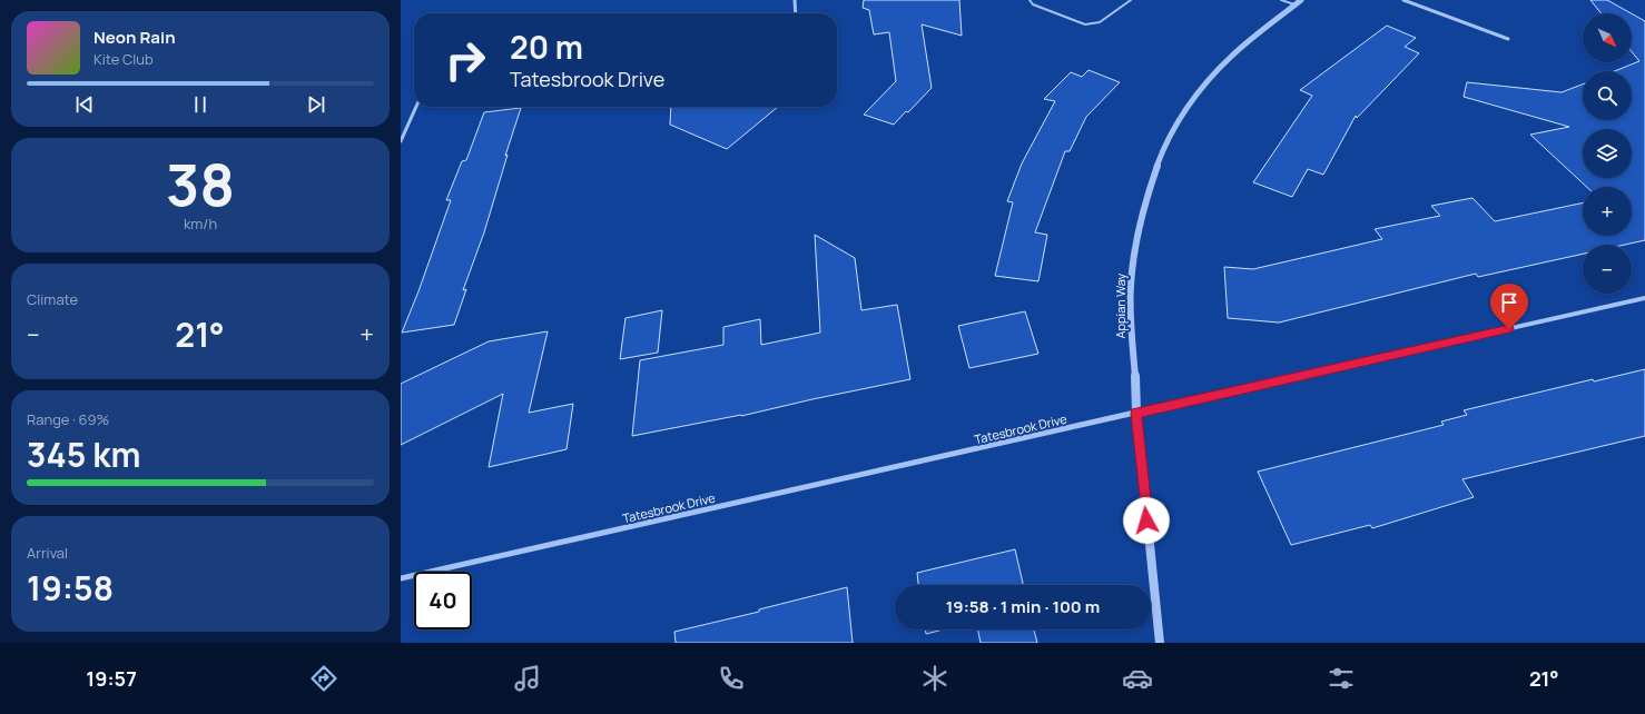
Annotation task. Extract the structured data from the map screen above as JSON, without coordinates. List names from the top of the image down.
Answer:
{
  "streets": {
    "street": ["Appian Way", "Tatesbrook Drive"]
  },
  "crossings": [
    ["Appian Way", "Tatesbrook Drive"]
  ],
  "north": "bottom right",
  "page": {
    "map_buttons": ["+", "−"],
    "turn": ["20 m", "Tatesbrook Drive"],
    "song": ["Neon Rain", "Kite Club"],
    "tile": [
      ["38", "km/h"],
      "Climate",
      ["Range · 69%", "345 km"],
      ["Arrival", "19:58"]
    ],
    "heat": ["−", "21°", "+"],
    "limit": "40",
    "trip": "19:58 · 1 min · 100 m",
    "tabs": ["19:57", "21°"]
  }
}
